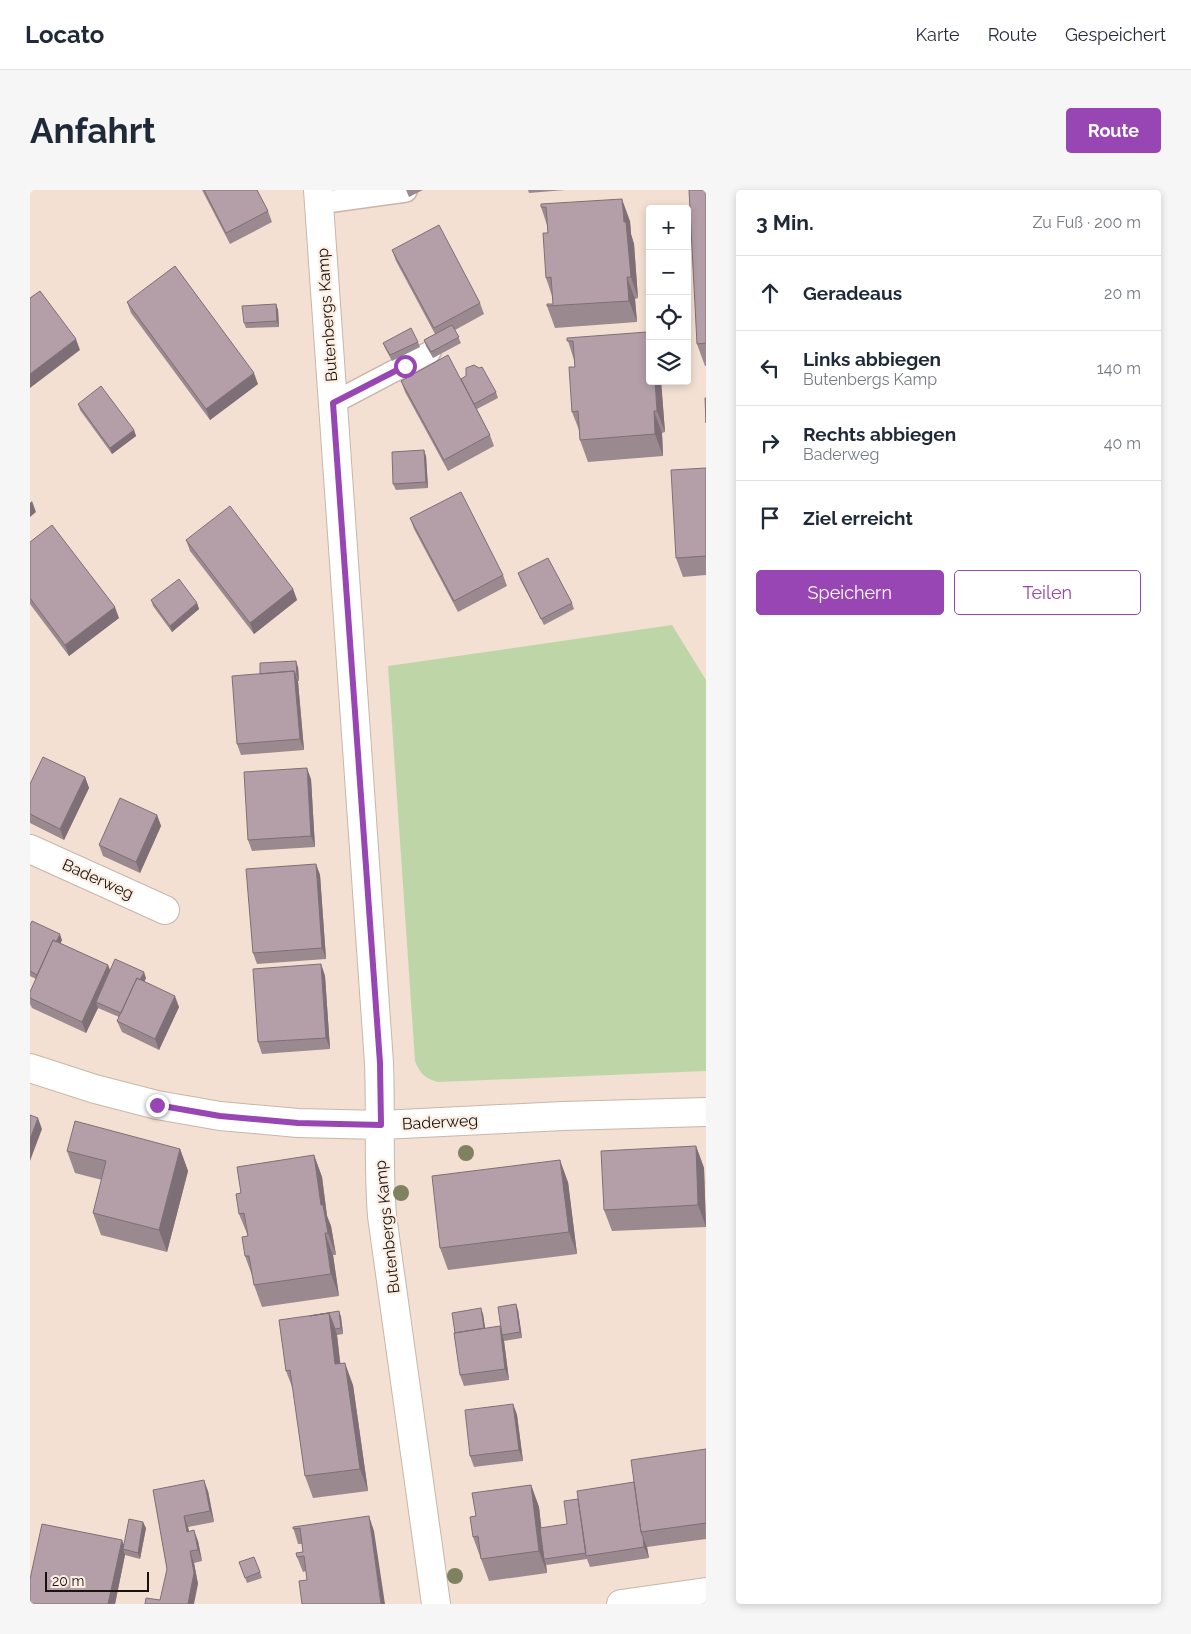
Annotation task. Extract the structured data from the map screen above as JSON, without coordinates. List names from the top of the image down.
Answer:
{
  "streets": {
    "street": ["Butenbergs Kamp", "Baderweg"]
  },
  "crossings": [
    ["Butenbergs Kamp", "Baderweg"]
  ],
  "scale_bar": "20 m",
  "page": {
    "header": "Locato",
    "nav": ["Karte", "Route", "Gespeichert"],
    "buttons": [
      "Route",
      ["Speichern", "Teilen"]
    ],
    "title": "Anfahrt",
    "heading": ["3 Min.", "Zu Fuß · 200 m"],
    "map_buttons": ["+", "−"],
    "list": [
      ["Geradeaus", "20 m"],
      ["Links abbiegen", "Butenbergs Kamp", "140 m"],
      ["Rechts abbiegen", "Baderweg", "40 m"],
      "Ziel erreicht"
    ],
    "scale": "20 m"
  }
}
